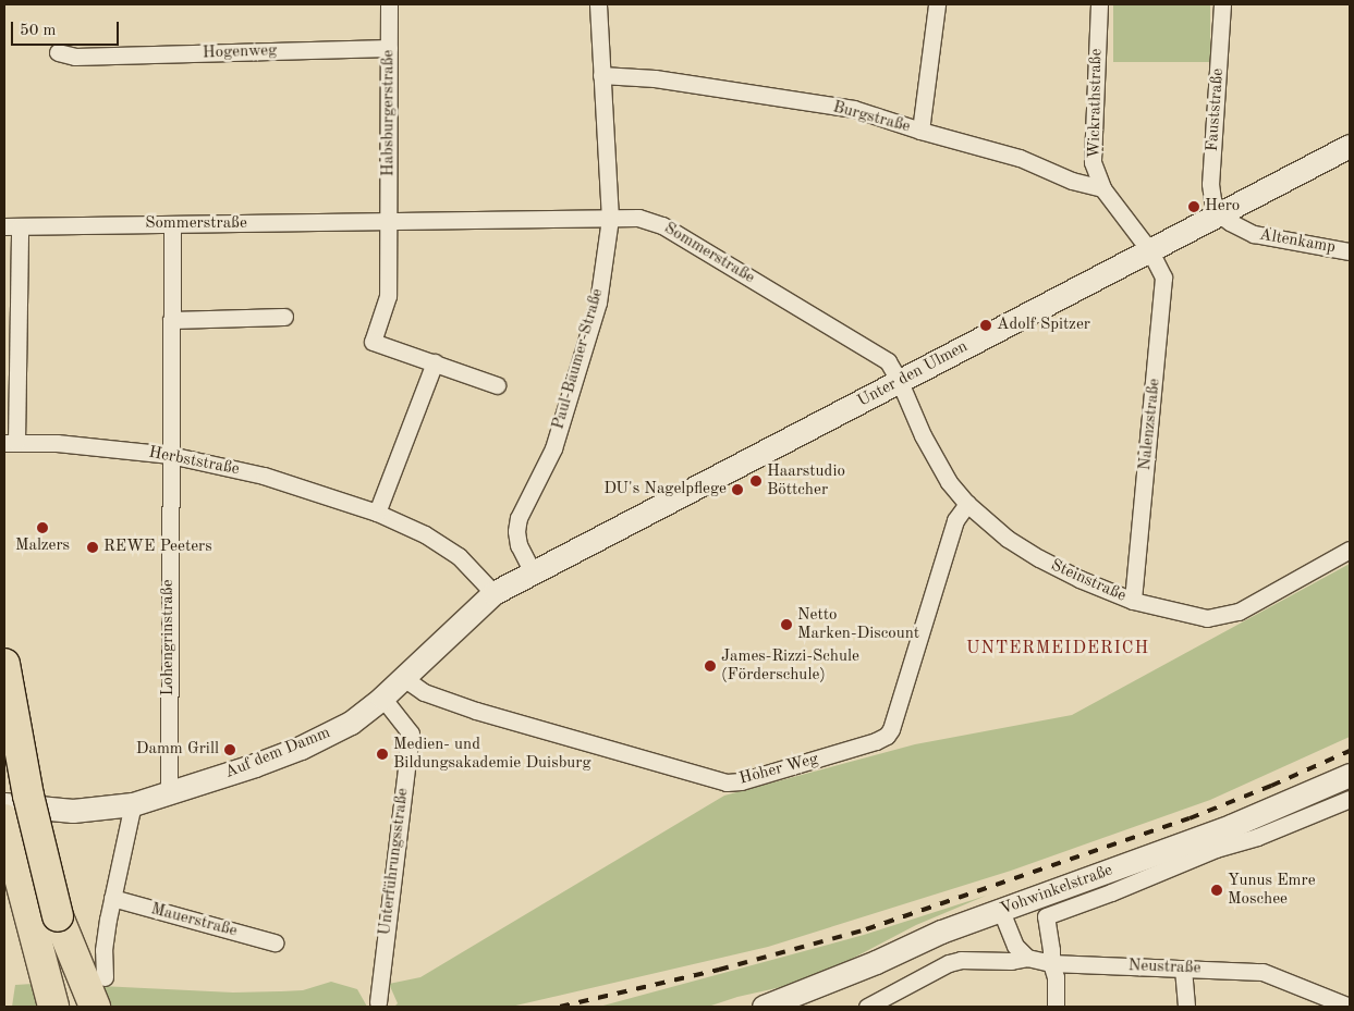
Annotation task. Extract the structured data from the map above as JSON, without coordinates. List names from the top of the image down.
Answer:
{
  "streets": {
    "street": [
      "Hogenweg",
      "Wickrathstraße",
      "Fauststraße",
      "Habsburgerstraße",
      "Burgstraße",
      "Sommerstraße",
      "Altenkamp",
      "Paul-Bäumer-Straße",
      "Unter den Ulmen",
      "Nalenzstraße",
      "Herbststraße",
      "Steinstraße",
      "Lohengrinstraße",
      "Auf dem Damm",
      "Hoher Weg",
      "Unterführungsstraße",
      "Vohwinkelstraße",
      "Mauerstraße",
      "Neustraße"
    ]
  },
  "crossings": [
    ["Hogenweg", "Habsburgerstraße"],
    ["Wickrathstraße", "Burgstraße"],
    ["Wickrathstraße", "Unter den Ulmen"],
    ["Wickrathstraße", "Nalenzstraße"],
    ["Fauststraße", "Altenkamp"],
    ["Fauststraße", "Unter den Ulmen"],
    ["Habsburgerstraße", "Sommerstraße"],
    ["Burgstraße", "Paul-Bäumer-Straße"],
    ["Sommerstraße", "Paul-Bäumer-Straße"],
    ["Sommerstraße", "Unter den Ulmen"],
    ["Sommerstraße", "Steinstraße"],
    ["Sommerstraße", "Lohengrinstraße"],
    ["Altenkamp", "Unter den Ulmen"],
    ["Paul-Bäumer-Straße", "Unter den Ulmen"],
    ["Paul-Bäumer-Straße", "Auf dem Damm"],
    ["Unter den Ulmen", "Nalenzstraße"],
    ["Unter den Ulmen", "Steinstraße"],
    ["Unter den Ulmen", "Auf dem Damm"],
    ["Nalenzstraße", "Steinstraße"],
    ["Herbststraße", "Lohengrinstraße"],
    ["Herbststraße", "Auf dem Damm"],
    ["Steinstraße", "Hoher Weg"],
    ["Lohengrinstraße", "Auf dem Damm"],
    ["Auf dem Damm", "Hoher Weg"],
    ["Auf dem Damm", "Unterführungsstraße"]
  ],
  "districts": ["UNTERMEIDERICH"],
  "places": [
    "Hero",
    "Adolf Spitzer",
    "Haarstudio Böttcher",
    "DU's Nagelpflege",
    "Malzers",
    "REWE Peeters",
    "Netto Marken-Discount",
    "James-Rizzi-Schule (Förderschule)",
    "Damm Grill",
    "Medien- und Bildungsakademie Duisburg",
    "Yunus Emre Moschee"
  ],
  "scale_bar": "50 m"
}
